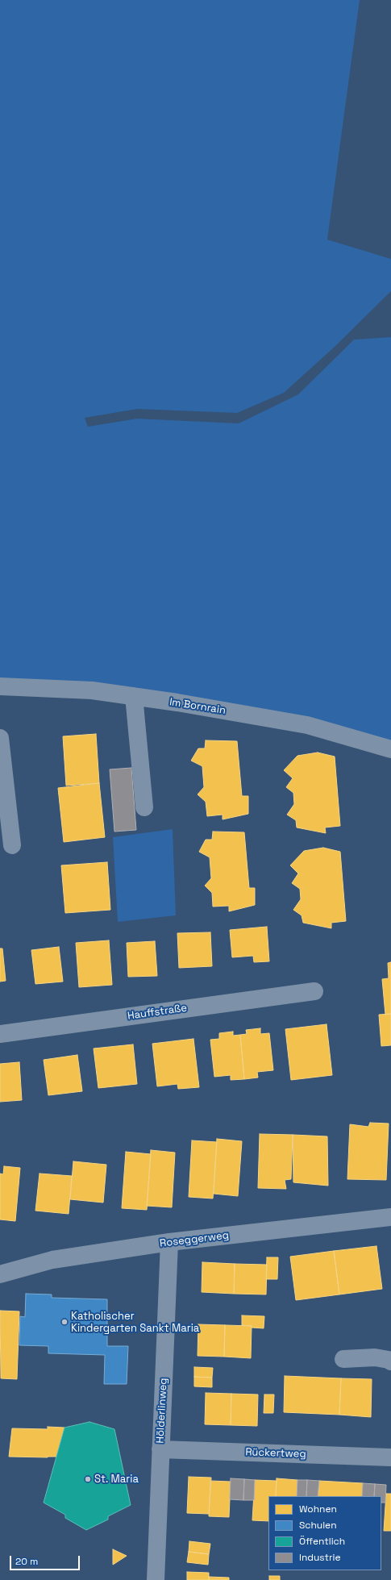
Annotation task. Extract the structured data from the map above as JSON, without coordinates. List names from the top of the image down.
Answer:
{
  "streets": {
    "street": [
      "Im Bornrain",
      "Hauffstraße",
      "Roseggerweg",
      "Hölderlinweg",
      "Rückertweg"
    ]
  },
  "crossings": [
    ["Roseggerweg", "Hölderlinweg"],
    ["Hölderlinweg", "Rückertweg"]
  ],
  "places": ["Katholischer Kindergarten Sankt Maria", "St. Maria"],
  "legend": [
    "Wohnen",
    "Schulen",
    "Öffentlich",
    "Industrie"
  ],
  "scale_bar": "20 m"
}
